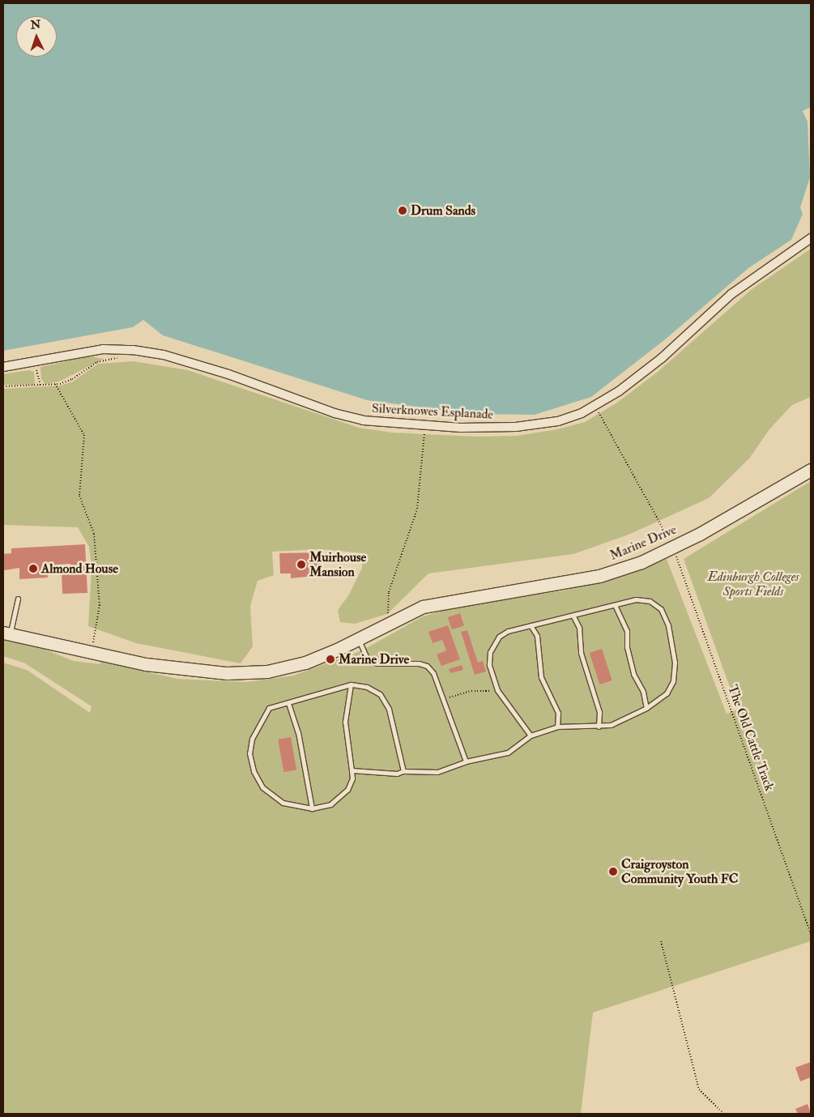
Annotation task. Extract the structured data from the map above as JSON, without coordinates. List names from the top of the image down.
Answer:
{
  "streets": {
    "street": ["Silverknowes Esplanade", "Marine Drive"],
    "path": ["The Old Cattle Track"]
  },
  "crossings": [
    ["Silverknowes Esplanade", "The Old Cattle Track"],
    ["Marine Drive", "The Old Cattle Track"]
  ],
  "parks": ["Edinburgh Colleges Sports Fields"],
  "places": [
    "Drum Sands",
    "Muirhouse Mansion",
    "Almond House",
    "Marine Drive",
    "Craigroyston Community Youth FC"
  ],
  "north": "top"
}
